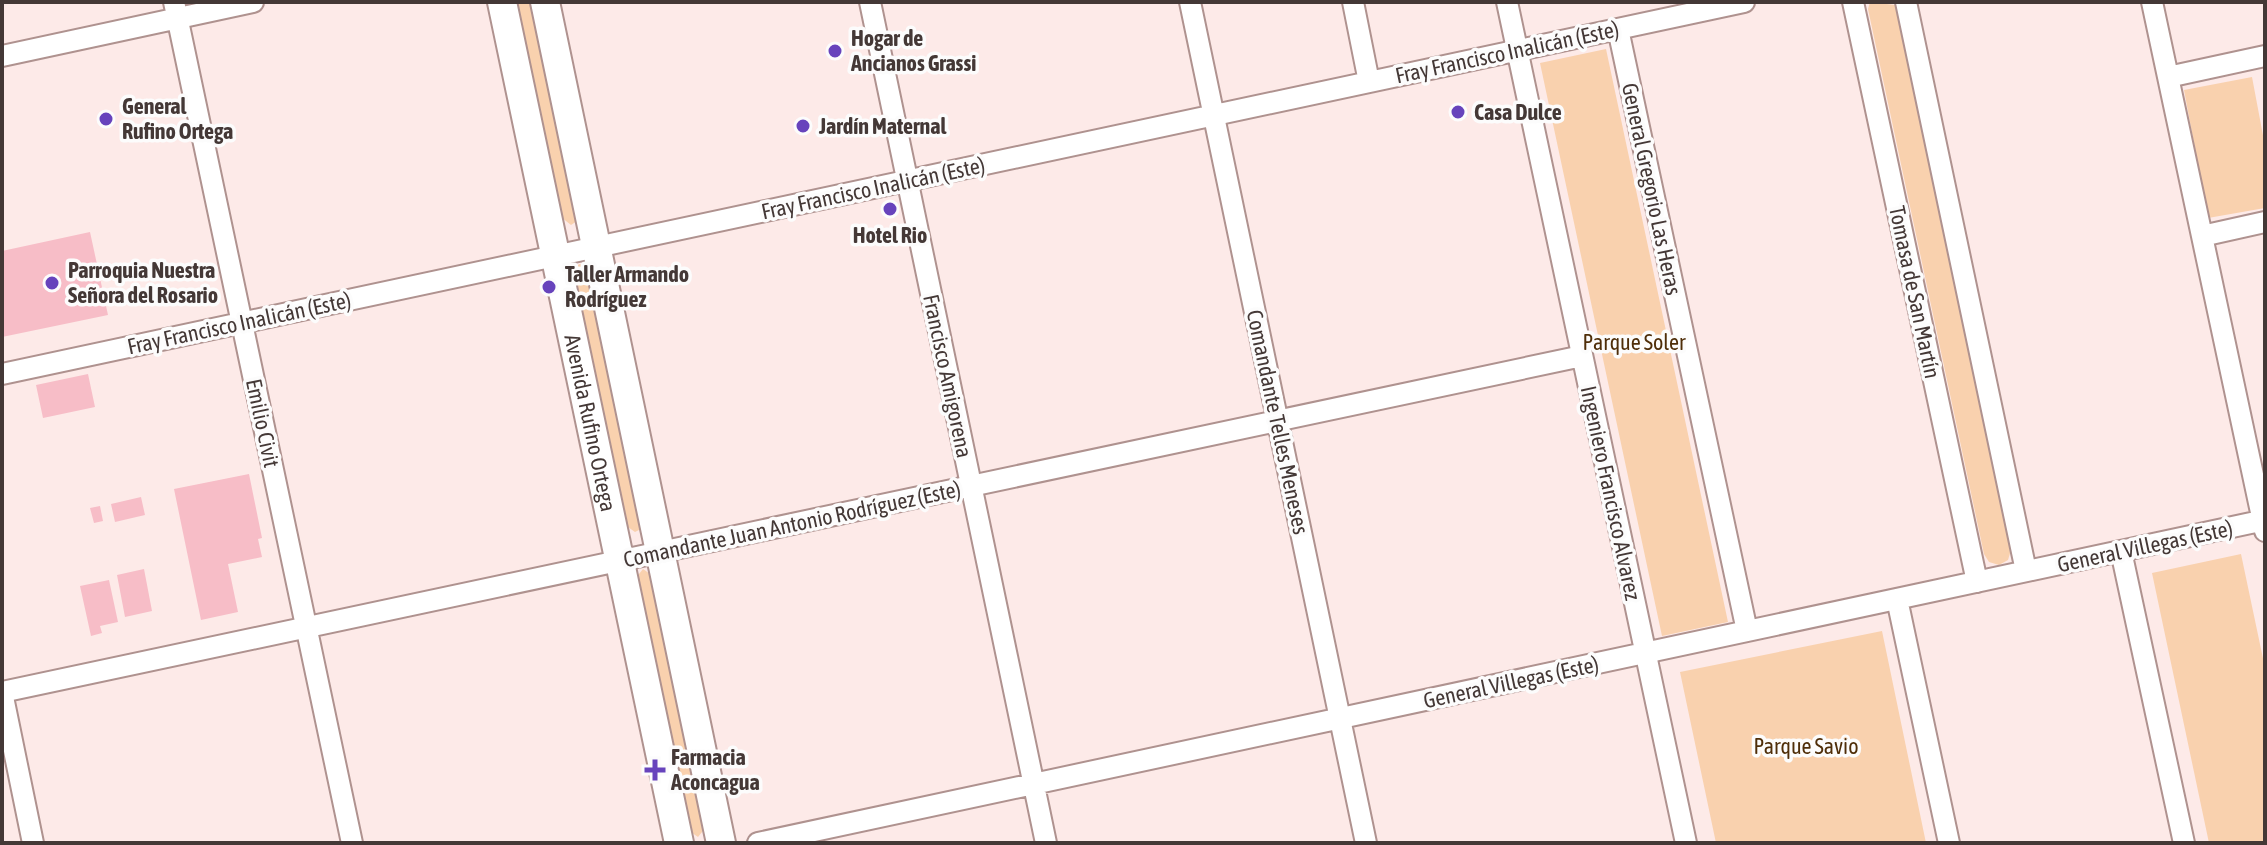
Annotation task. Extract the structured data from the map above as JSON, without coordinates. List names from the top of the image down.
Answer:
{
  "streets": {
    "main road": ["Avenida Rufino Ortega"],
    "street": [
      "Fray Francisco Inalicán (Este)",
      "General Gregorio Las Heras",
      "Tomasa de San Martín",
      "Francisco Amigorena",
      "Comandante Telles Meneses",
      "Emilio Civit",
      "Ingeniero Francisco Alvarez",
      "Comandante Juan Antonio Rodríguez (Este)",
      "General Villegas (Este)"
    ]
  },
  "crossings": [
    ["Fray Francisco Inalicán (Este)", "General Gregorio Las Heras"],
    ["Fray Francisco Inalicán (Este)", "Francisco Amigorena"],
    ["Fray Francisco Inalicán (Este)", "Avenida Rufino Ortega"],
    ["Fray Francisco Inalicán (Este)", "Comandante Telles Meneses"],
    ["Fray Francisco Inalicán (Este)", "Emilio Civit"],
    ["Fray Francisco Inalicán (Este)", "Ingeniero Francisco Alvarez"],
    ["General Gregorio Las Heras", "General Villegas (Este)"],
    ["Tomasa de San Martín", "General Villegas (Este)"],
    ["Francisco Amigorena", "Comandante Juan Antonio Rodríguez (Este)"],
    ["Francisco Amigorena", "General Villegas (Este)"],
    ["Avenida Rufino Ortega", "Comandante Juan Antonio Rodríguez (Este)"],
    ["Comandante Telles Meneses", "Comandante Juan Antonio Rodríguez (Este)"],
    ["Comandante Telles Meneses", "General Villegas (Este)"],
    ["Emilio Civit", "Comandante Juan Antonio Rodríguez (Este)"],
    ["Ingeniero Francisco Alvarez", "Comandante Juan Antonio Rodríguez (Este)"],
    ["Ingeniero Francisco Alvarez", "General Villegas (Este)"]
  ],
  "parks": ["Parque Soler", "Parque Savio"],
  "places": {
    "other": [
      "Hogar de Ancianos Grassi",
      "Casa Dulce",
      "General Rufino Ortega",
      "Jardín Maternal",
      "Hotel Rio",
      "Parroquia Nuestra Señora del Rosario",
      "Taller Armando Rodríguez"
    ],
    "health": ["Farmacia Aconcagua"]
  }
}
